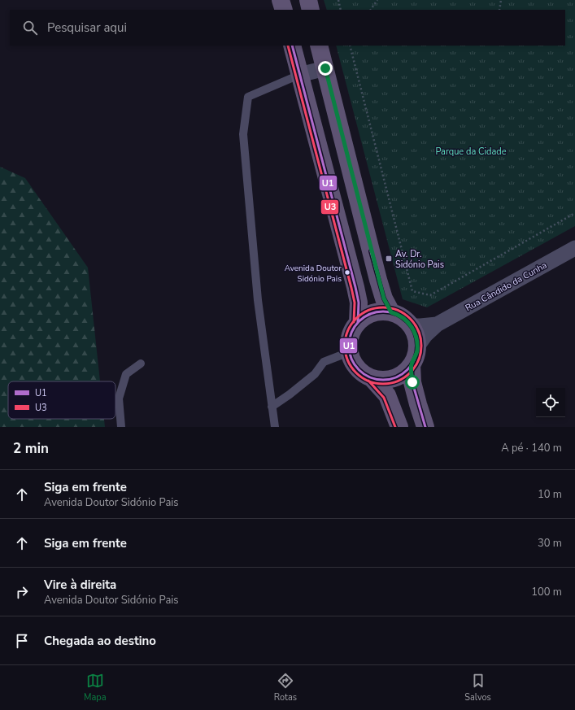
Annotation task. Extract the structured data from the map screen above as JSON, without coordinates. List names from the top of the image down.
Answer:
{
  "streets": {
    "street": ["Rua Cândido da Cunha"]
  },
  "parks": ["Parque da Cidade"],
  "places": {
    "transit": ["Av. Dr. Sidónio Pais"],
    "other": ["Avenida Doutor Sidónio Pais"]
  },
  "lines": ["transit line U1", "transit line U3"],
  "legend": ["U1", "U3"],
  "page": {
    "search": "Pesquisar aqui",
    "heading": ["2 min", "A pé · 140 m"],
    "list": [
      ["Siga em frente", "Avenida Doutor Sidónio Pais", "10 m"],
      ["Siga em frente", "30 m"],
      ["Vire à direita", "Avenida Doutor Sidónio Pais", "100 m"],
      "Chegada ao destino"
    ],
    "nav": ["Mapa", "Rotas", "Salvos"]
  }
}
